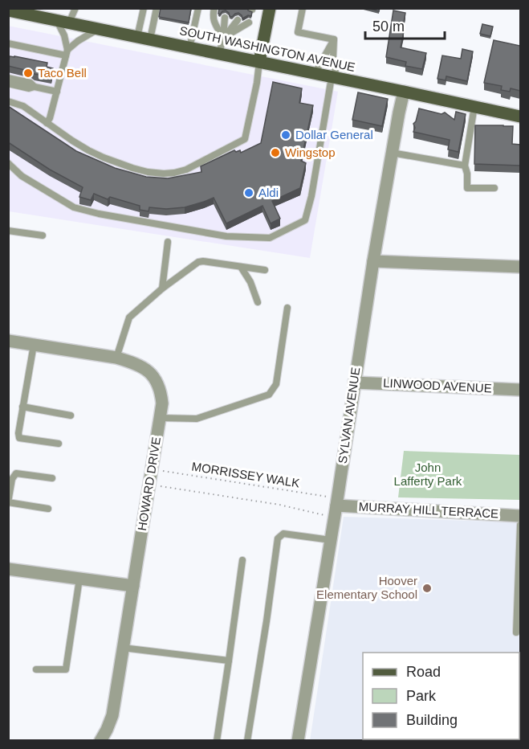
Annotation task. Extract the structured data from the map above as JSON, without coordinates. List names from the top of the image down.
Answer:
{
  "streets": {
    "main road": ["SOUTH WASHINGTON AVENUE"],
    "street": [
      "LINWOOD AVENUE",
      "SYLVAN AVENUE",
      "HOWARD DRIVE",
      "MURRAY HILL TERRACE"
    ],
    "path": ["MORRISSEY WALK"]
  },
  "crossings": [
    ["SOUTH WASHINGTON AVENUE", "SYLVAN AVENUE"],
    ["LINWOOD AVENUE", "SYLVAN AVENUE"],
    ["SYLVAN AVENUE", "MORRISSEY WALK"],
    ["SYLVAN AVENUE", "MURRAY HILL TERRACE"],
    ["MORRISSEY WALK", "HOWARD DRIVE"],
    ["MORRISSEY WALK", "MURRAY HILL TERRACE"]
  ],
  "parks": ["John Lafferty Park"],
  "places": [
    "Taco Bell",
    "Dollar General",
    "Wingstop",
    "Aldi",
    "Hoover Elementary School"
  ],
  "legend": ["Road", "Park", "Building"],
  "scale_bar": "50 m"
}
